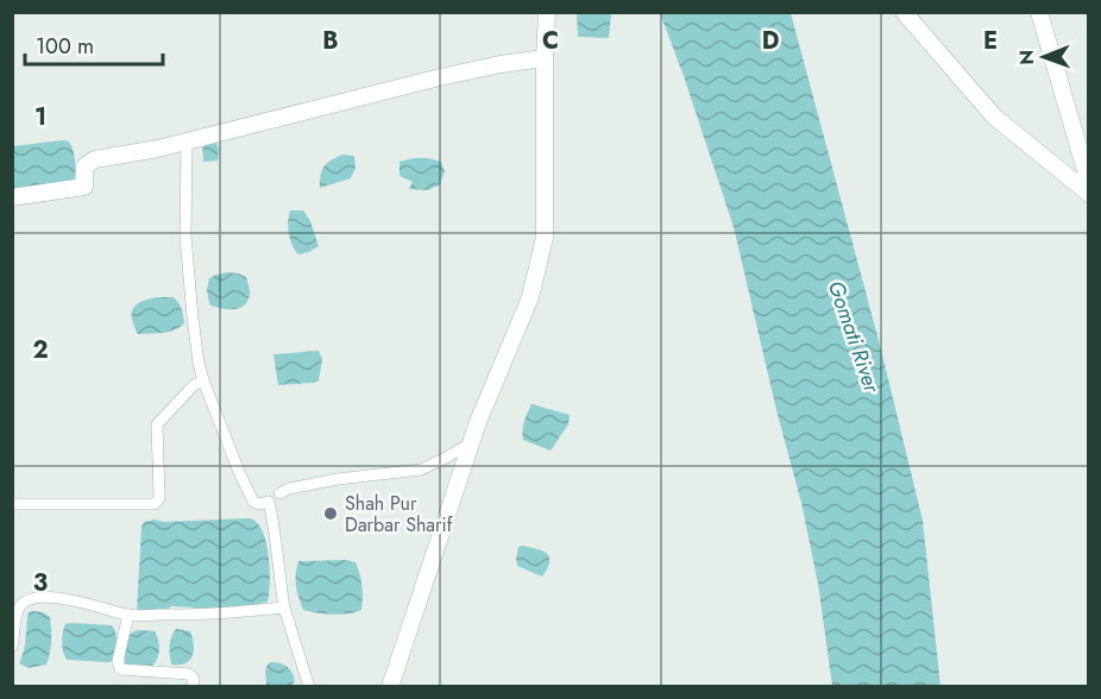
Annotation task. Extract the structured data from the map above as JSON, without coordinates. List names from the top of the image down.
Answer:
{
  "water": ["Gomati River"],
  "places": ["Shah Pur Darbar Sharif"],
  "scale_bar": "100 m",
  "north": "left",
  "grid": {
    "columns": [
      "B",
      "C",
      "D",
      "E"
    ],
    "rows": ["1", "2", "3"]
  }
}
